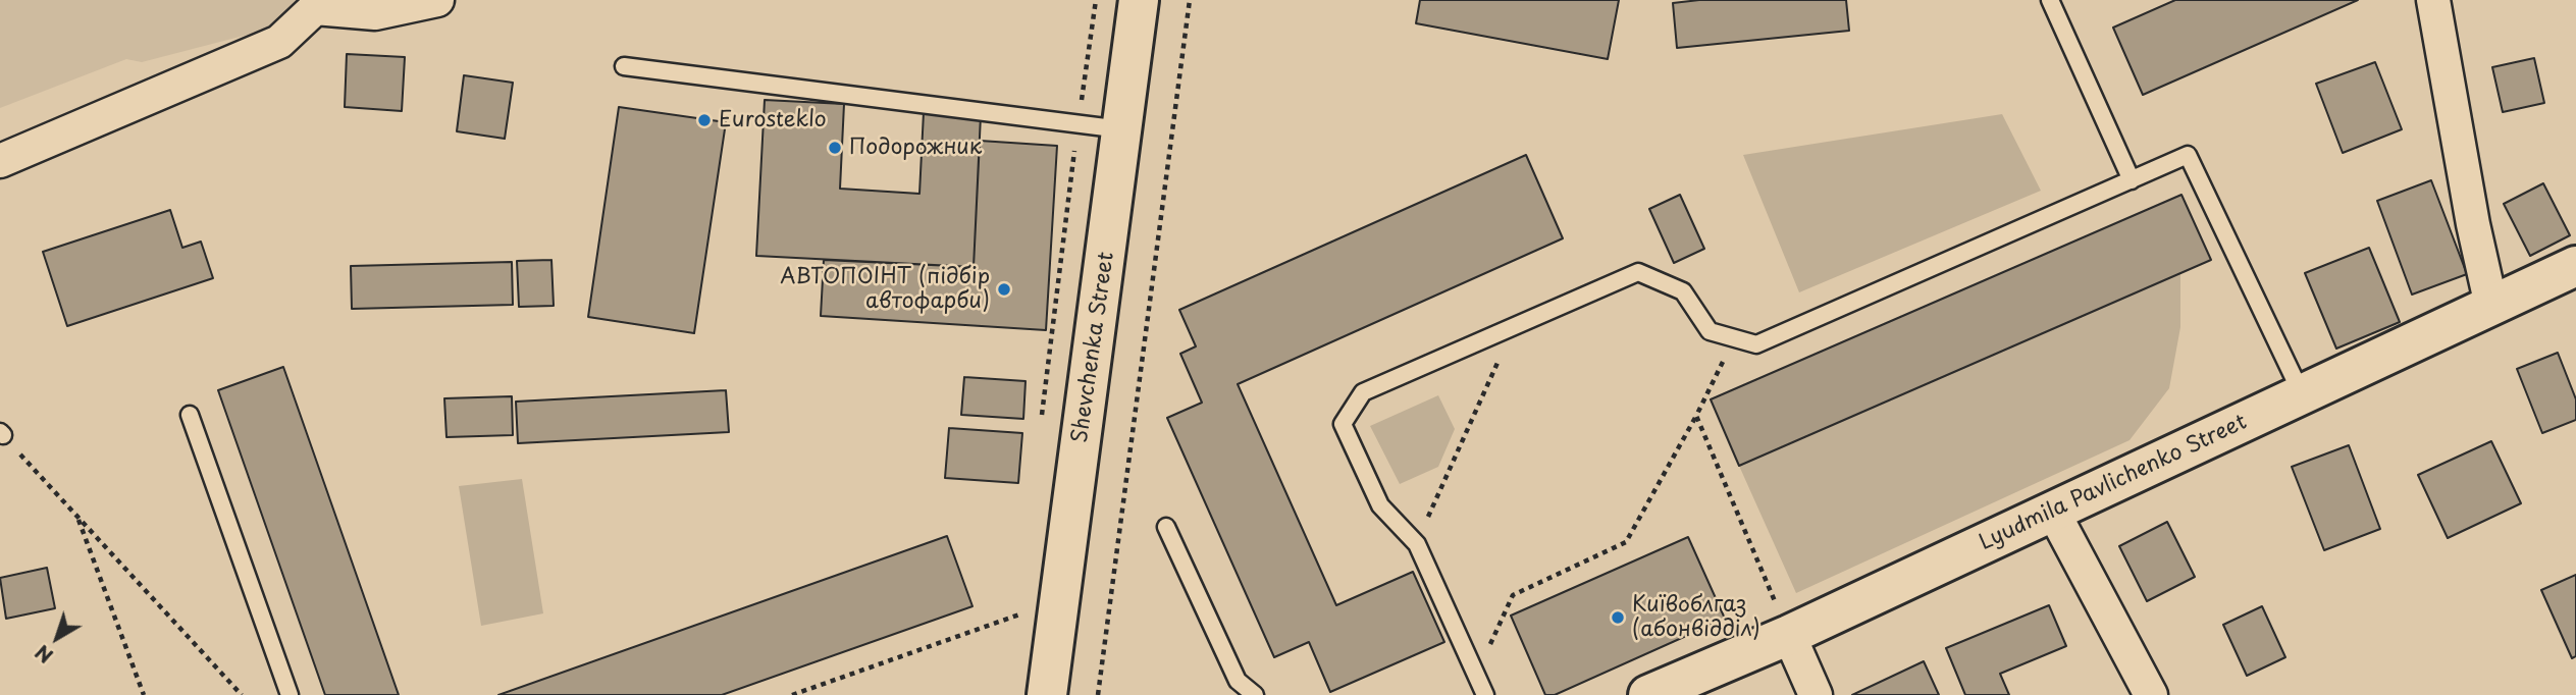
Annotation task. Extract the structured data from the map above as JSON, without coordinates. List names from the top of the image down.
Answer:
{
  "streets": {
    "main road": ["Shevchenka Street", "Lyudmila Pavlichenko Street"]
  },
  "places": [
    "Eurosteklo",
    "Подорожник",
    "АВТОПОІНТ (підбір автофарби)",
    "Київоблгаз (абонвідділ)"
  ],
  "north": "bottom left"
}
